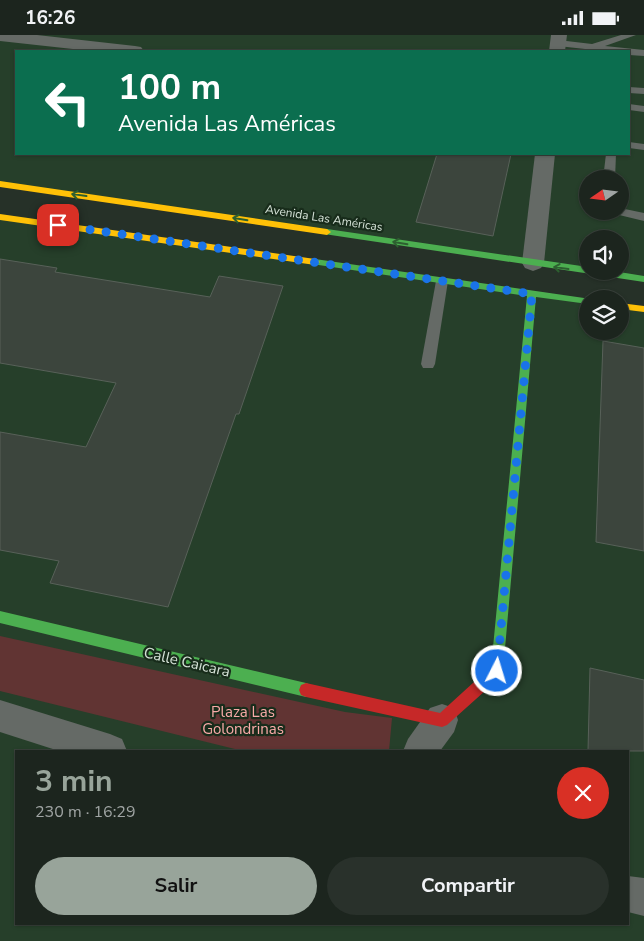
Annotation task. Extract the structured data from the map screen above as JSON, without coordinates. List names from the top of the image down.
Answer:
{
  "streets": {
    "main road": ["Avenida Las Américas", "Calle Caicara"]
  },
  "parks": ["Plaza Las Golondrinas"],
  "north": "left",
  "page": {
    "status": "16:26",
    "turn": ["100 m", "Avenida Las Américas"],
    "heading": ["3 min", "230 m · 16:29"],
    "buttons": ["Salir", "Compartir"]
  }
}
